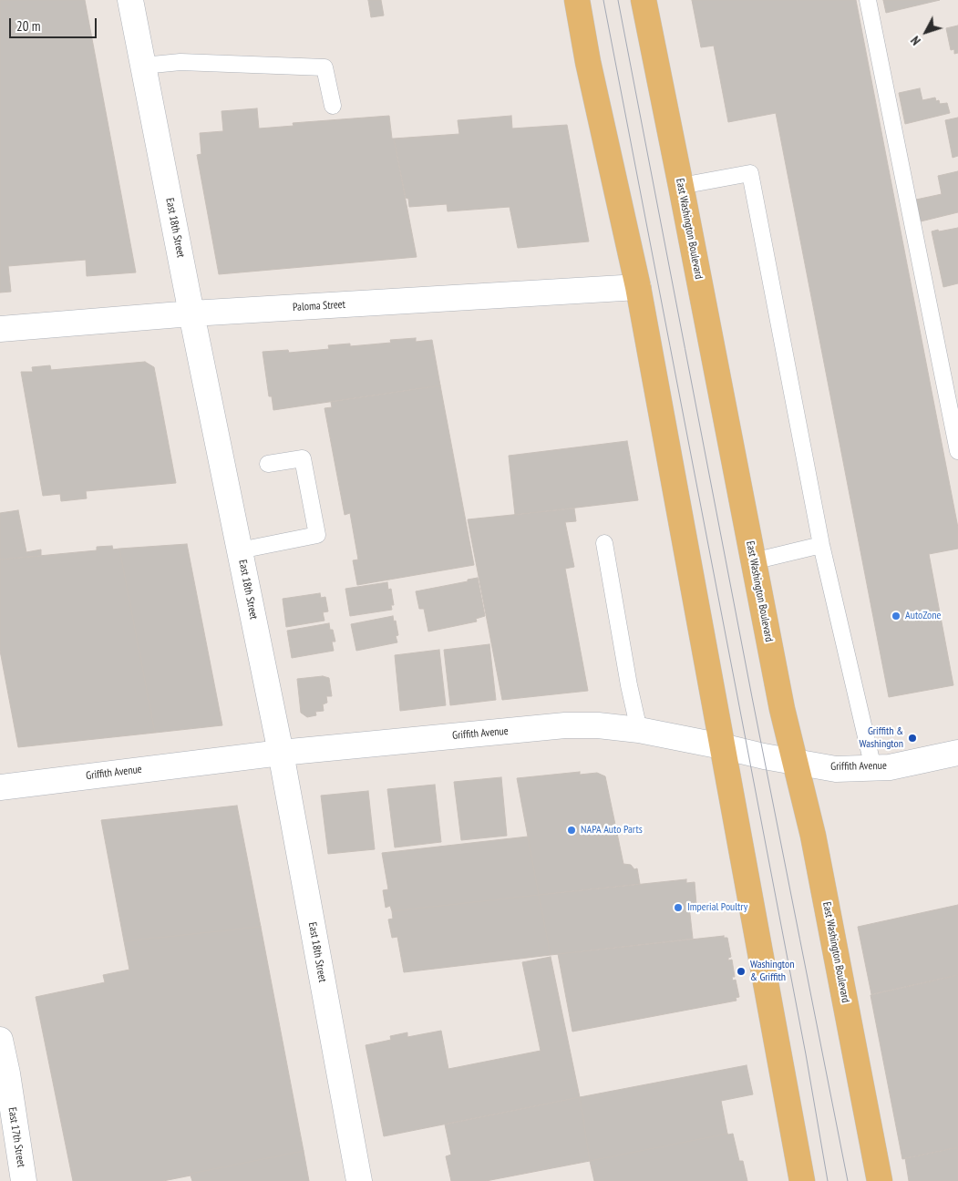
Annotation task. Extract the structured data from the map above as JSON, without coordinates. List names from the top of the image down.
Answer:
{
  "streets": {
    "main road": ["East Washington Boulevard"],
    "street": [
      "East 18th Street",
      "Paloma Street",
      "Griffith Avenue",
      "East 17th Street"
    ]
  },
  "crossings": [
    ["East 18th Street", "Paloma Street"],
    ["East 18th Street", "Griffith Avenue"],
    ["East Washington Boulevard", "Griffith Avenue"]
  ],
  "places": [
    "AutoZone",
    "Griffith & Washington",
    "NAPA Auto Parts",
    "Imperial Poultry",
    "Washington & Griffith"
  ],
  "scale_bar": "20 m",
  "north": "bottom left"
}
